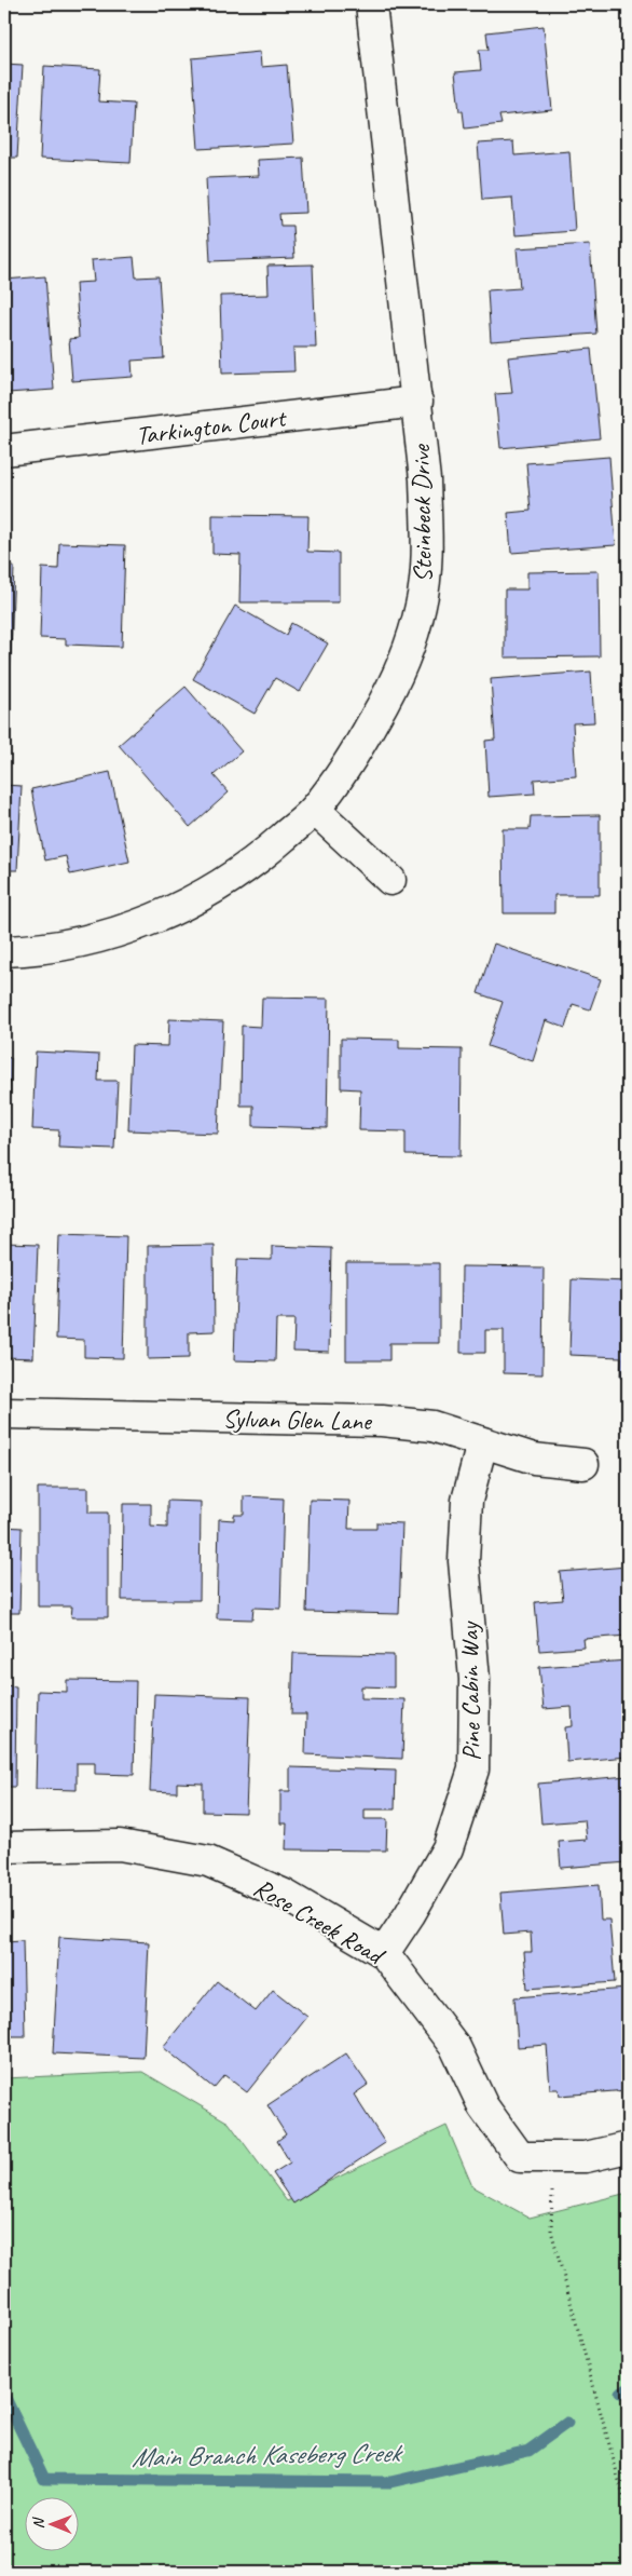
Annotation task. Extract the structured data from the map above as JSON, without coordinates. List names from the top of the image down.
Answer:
{
  "streets": {
    "street": [
      "Tarkington Court",
      "Steinbeck Drive",
      "Sylvan Glen Lane",
      "Pine Cabin Way",
      "Rose Creek Road"
    ]
  },
  "crossings": [
    ["Tarkington Court", "Steinbeck Drive"],
    ["Sylvan Glen Lane", "Pine Cabin Way"],
    ["Pine Cabin Way", "Rose Creek Road"]
  ],
  "water": ["Main Branch Kaseberg Creek"],
  "north": "left"
}
